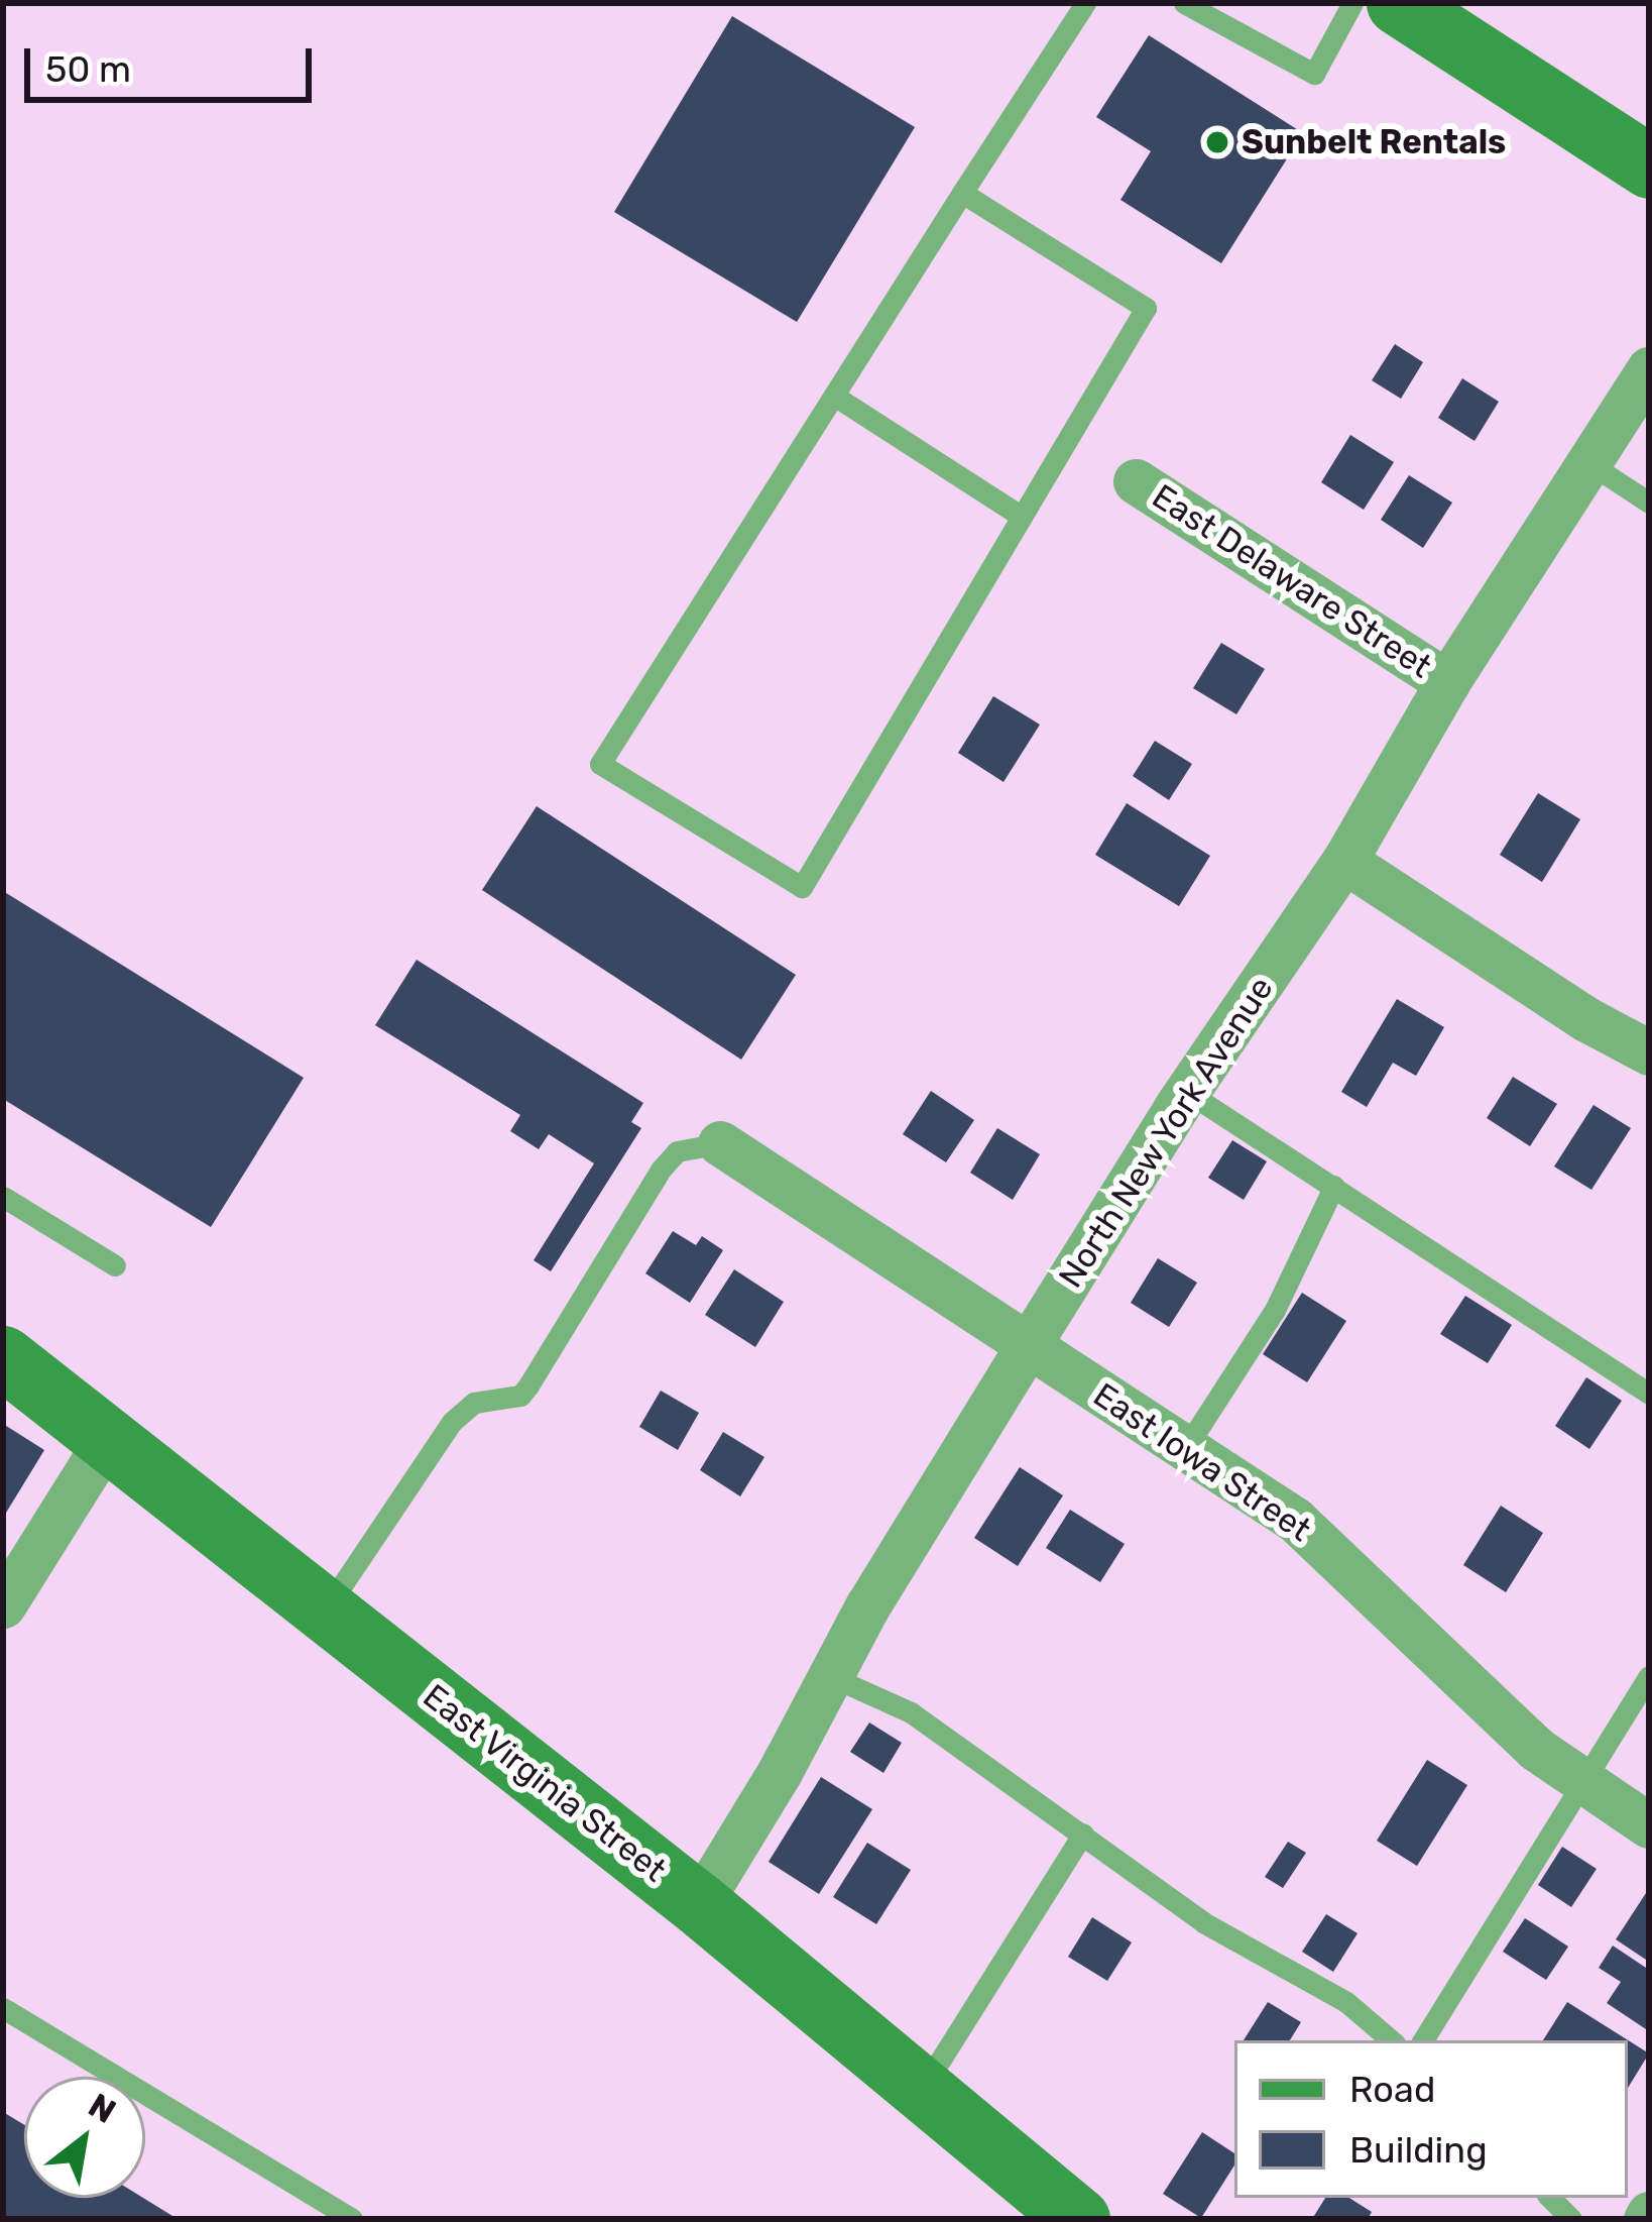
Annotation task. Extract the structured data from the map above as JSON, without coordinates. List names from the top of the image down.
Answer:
{
  "streets": {
    "main road": ["East Virginia Street"],
    "street": ["East Delaware Street", "North New York Avenue", "East Iowa Street"]
  },
  "crossings": [
    ["East Delaware Street", "North New York Avenue"],
    ["North New York Avenue", "East Iowa Street"],
    ["North New York Avenue", "East Virginia Street"]
  ],
  "places": ["Sunbelt Rentals"],
  "legend": ["Road", "Building"],
  "scale_bar": "50 m",
  "north": "top right"
}
